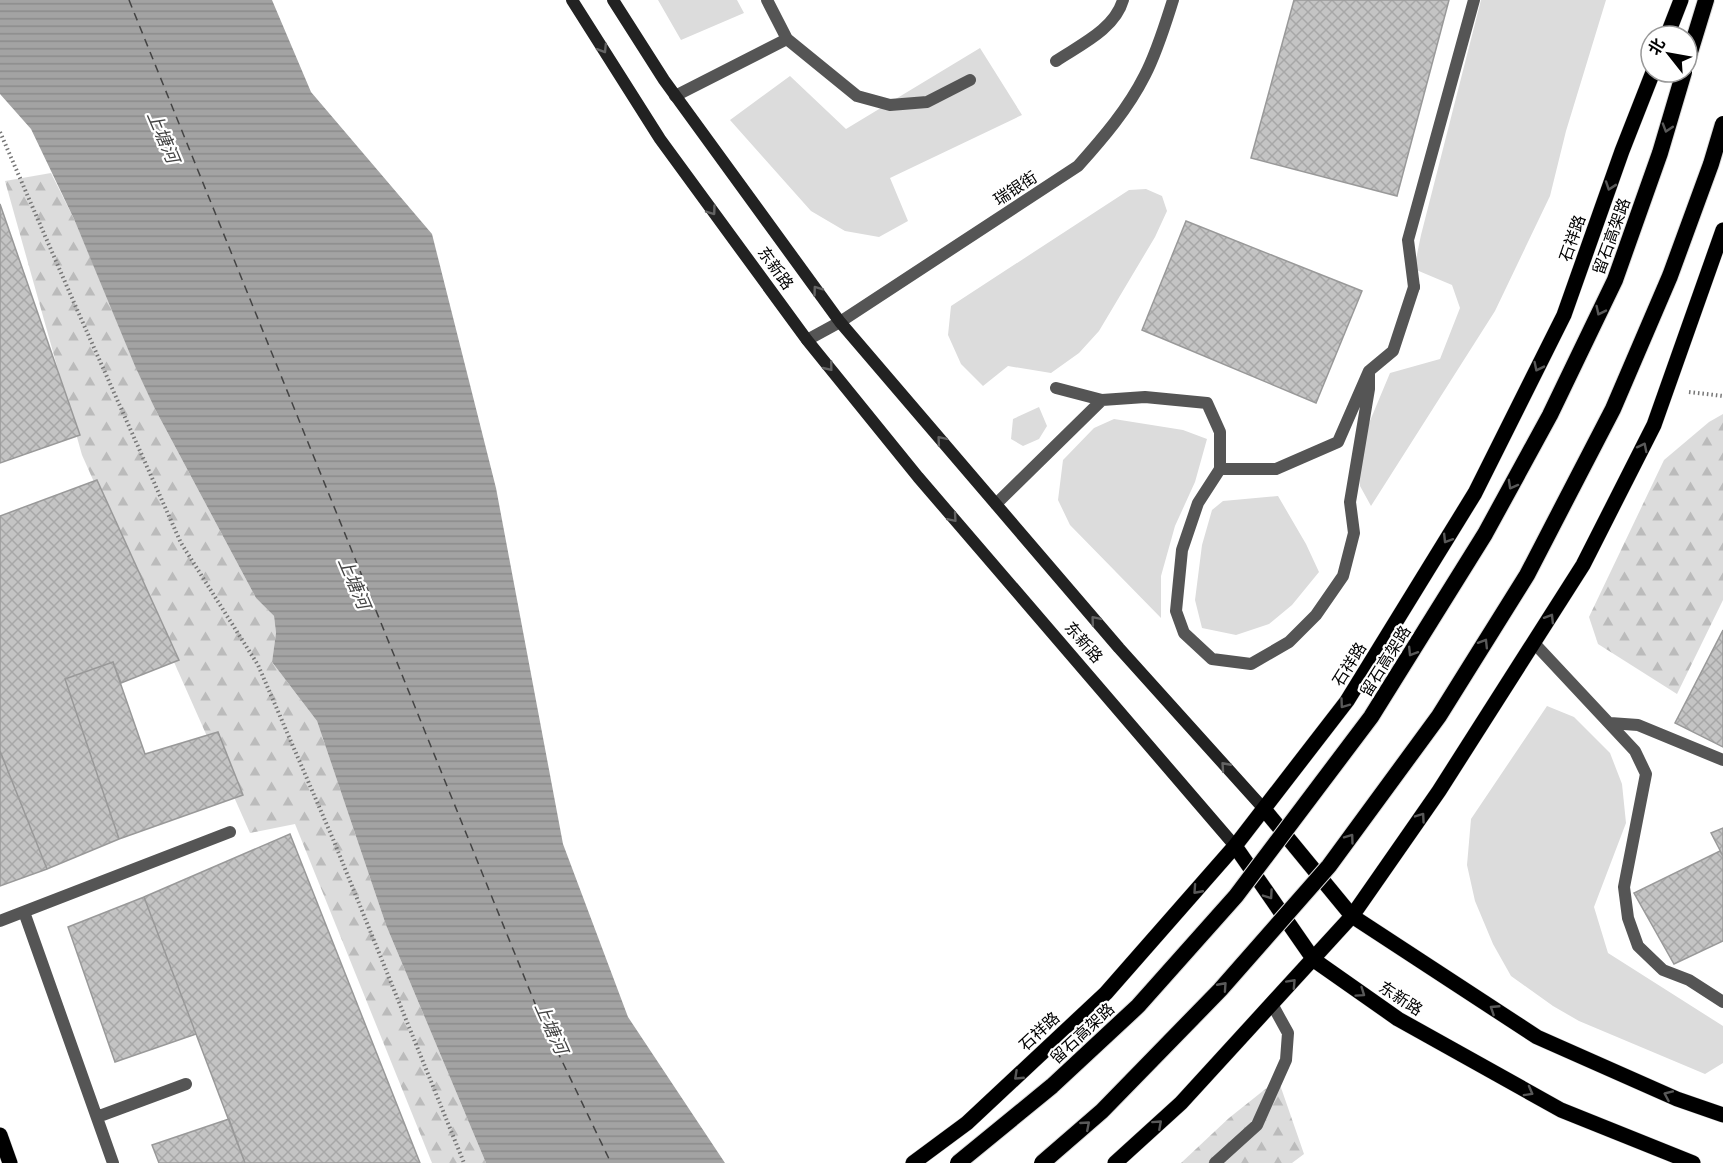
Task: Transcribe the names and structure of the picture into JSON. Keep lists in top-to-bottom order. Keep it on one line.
{"streets":{"highway":["留石高架路"],"main road":["石祥路","东新路"],"street":["瑞银街"]},"crossings":[["瑞银街","东新路"],["石祥路","东新路"]],"water":["上塘河"],"north":"top left"}
